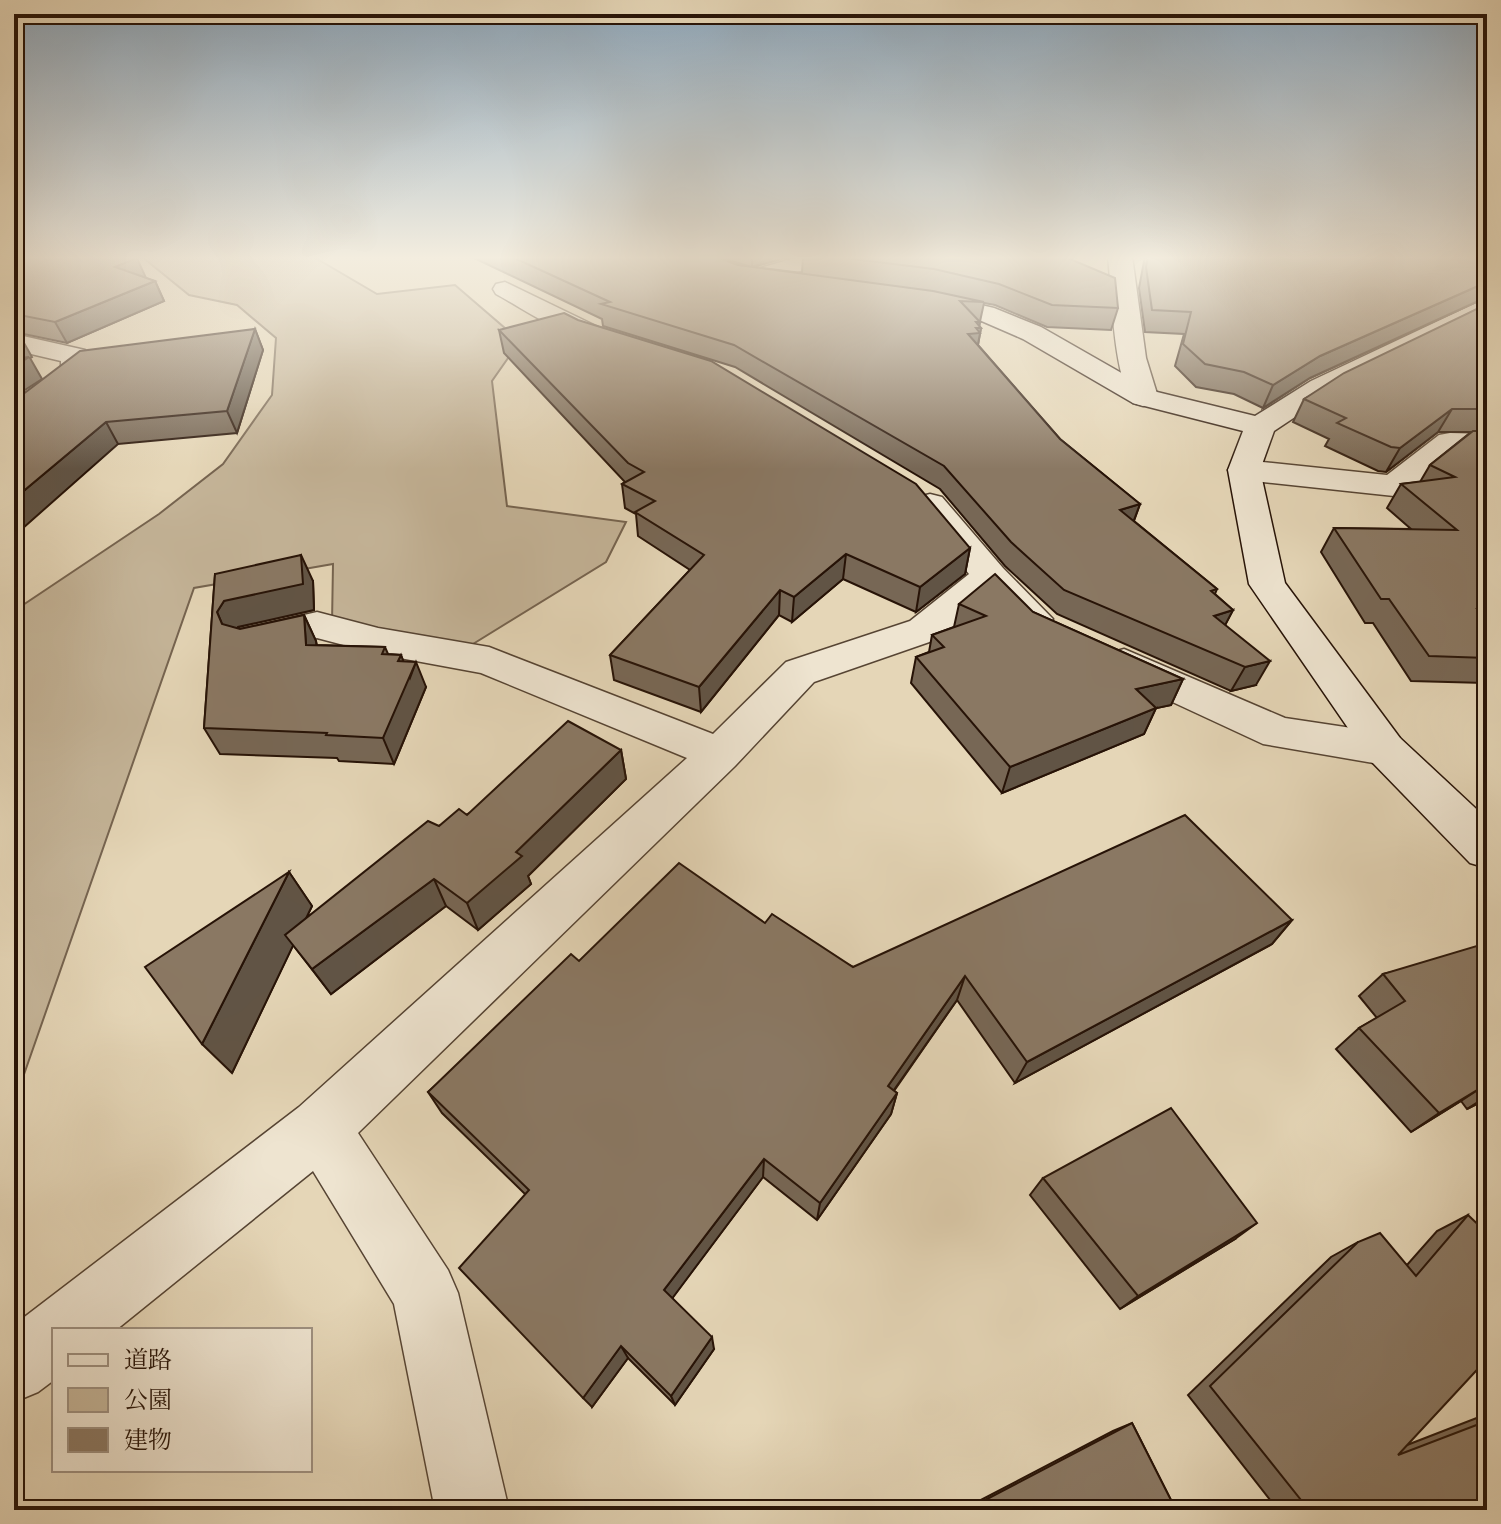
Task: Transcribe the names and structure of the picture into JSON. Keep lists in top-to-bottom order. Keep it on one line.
{"legend":["道路","公園","建物"]}
